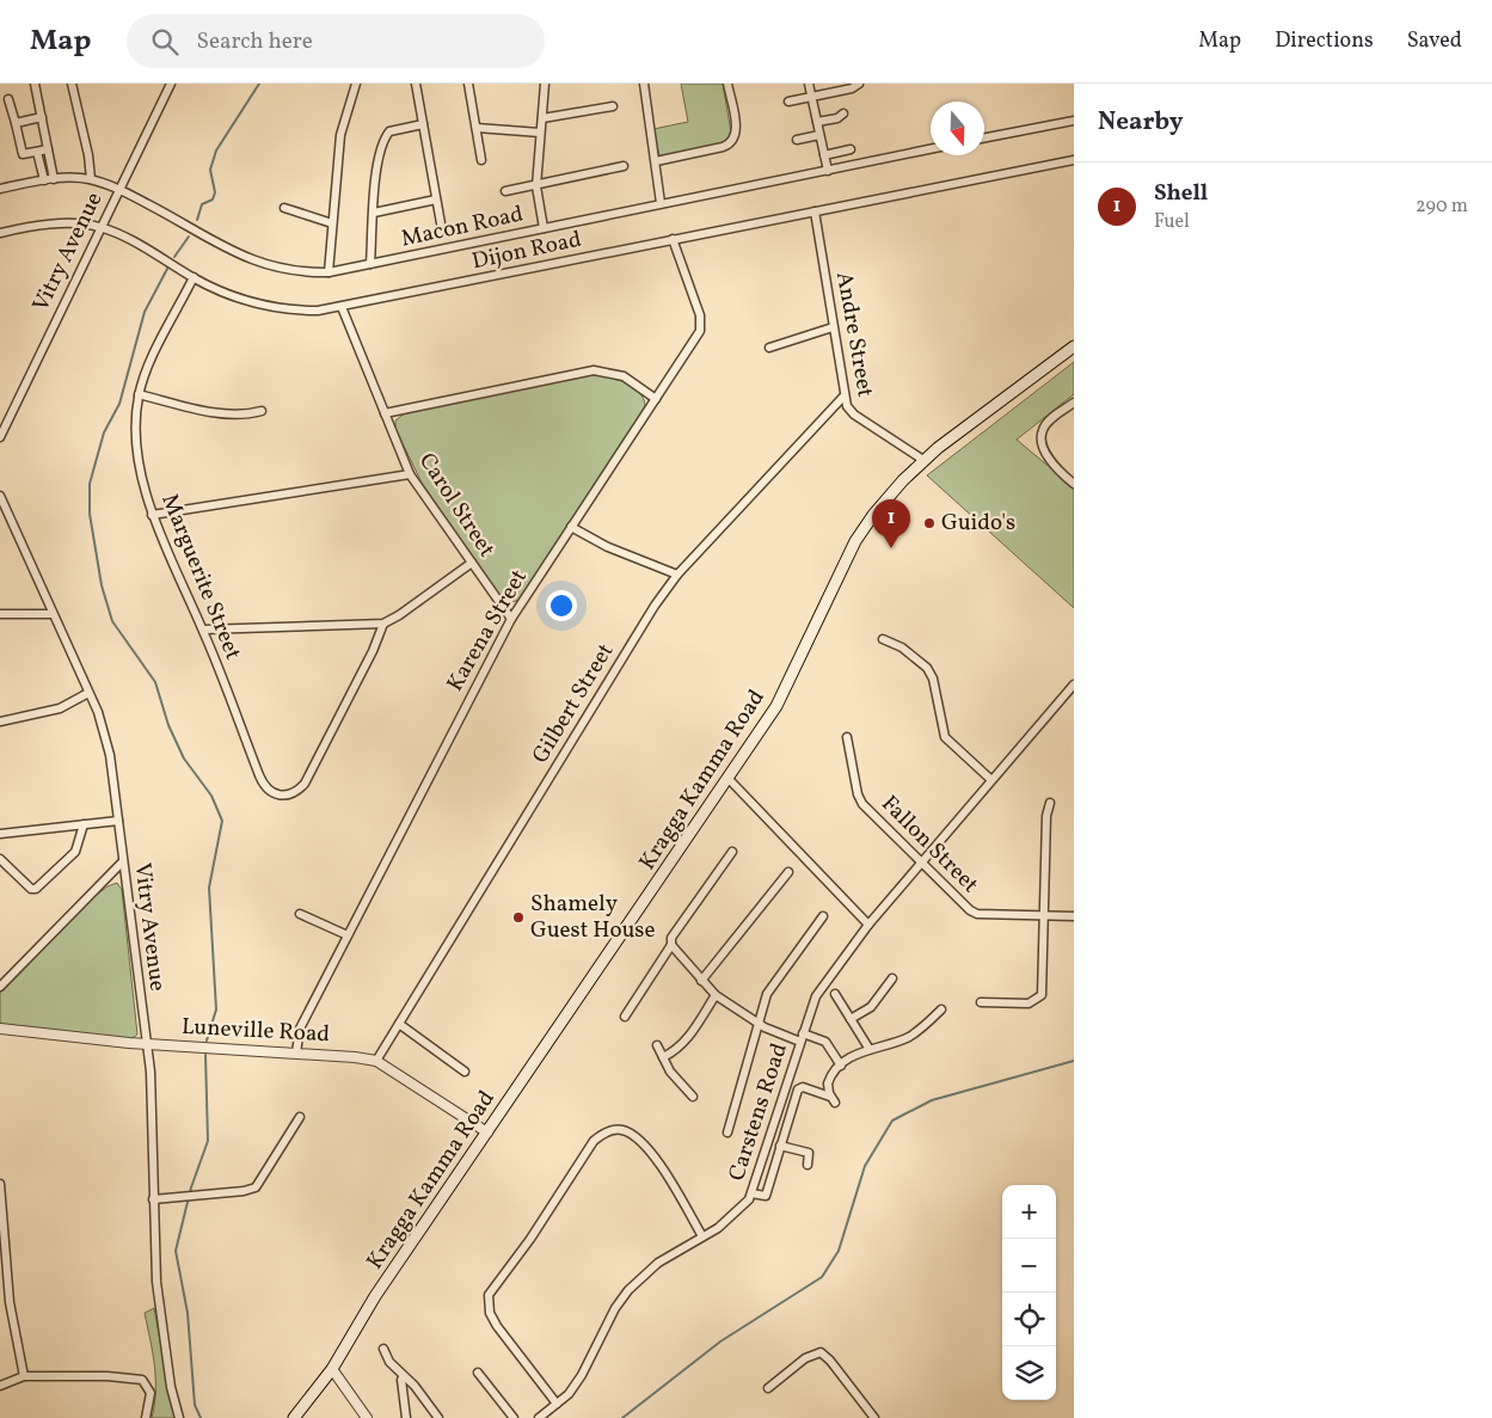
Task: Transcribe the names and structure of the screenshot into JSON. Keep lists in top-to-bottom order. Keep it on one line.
{"streets":{"main road":["Kragga Kamma Road"],"street":["Macon Road","Dijon Road","Vitry Avenue","Andre Street","Carol Street","Marguerite Street","Karena Street","Gilbert Street","Fallon Street","Luneville Road","Carstens Road"]},"crossings":[["Macon Road","Vitry Avenue"],["Dijon Road","Vitry Avenue"],["Dijon Road","Andre Street"],["Dijon Road","Carol Street"],["Dijon Road","Marguerite Street"],["Dijon Road","Karena Street"],["Vitry Avenue","Luneville Road"],["Andre Street","Gilbert Street"],["Andre Street","Kragga Kamma Road"],["Carol Street","Karena Street"],["Karena Street","Luneville Road"],["Gilbert Street","Luneville Road"],["Kragga Kamma Road","Luneville Road"],["Fallon Street","Carstens Road"]],"places":["Guido's","Shamely Guest House"],"north":"bottom","page":{"header":"Map","search":"Search here","nav":["Map","Directions","Saved"],"heading":"Nearby","list":[{"mark":"1","name":"Shell","note":"Fuel","value":"290 m"}],"pins":"1","map_buttons":["+","−"]}}
